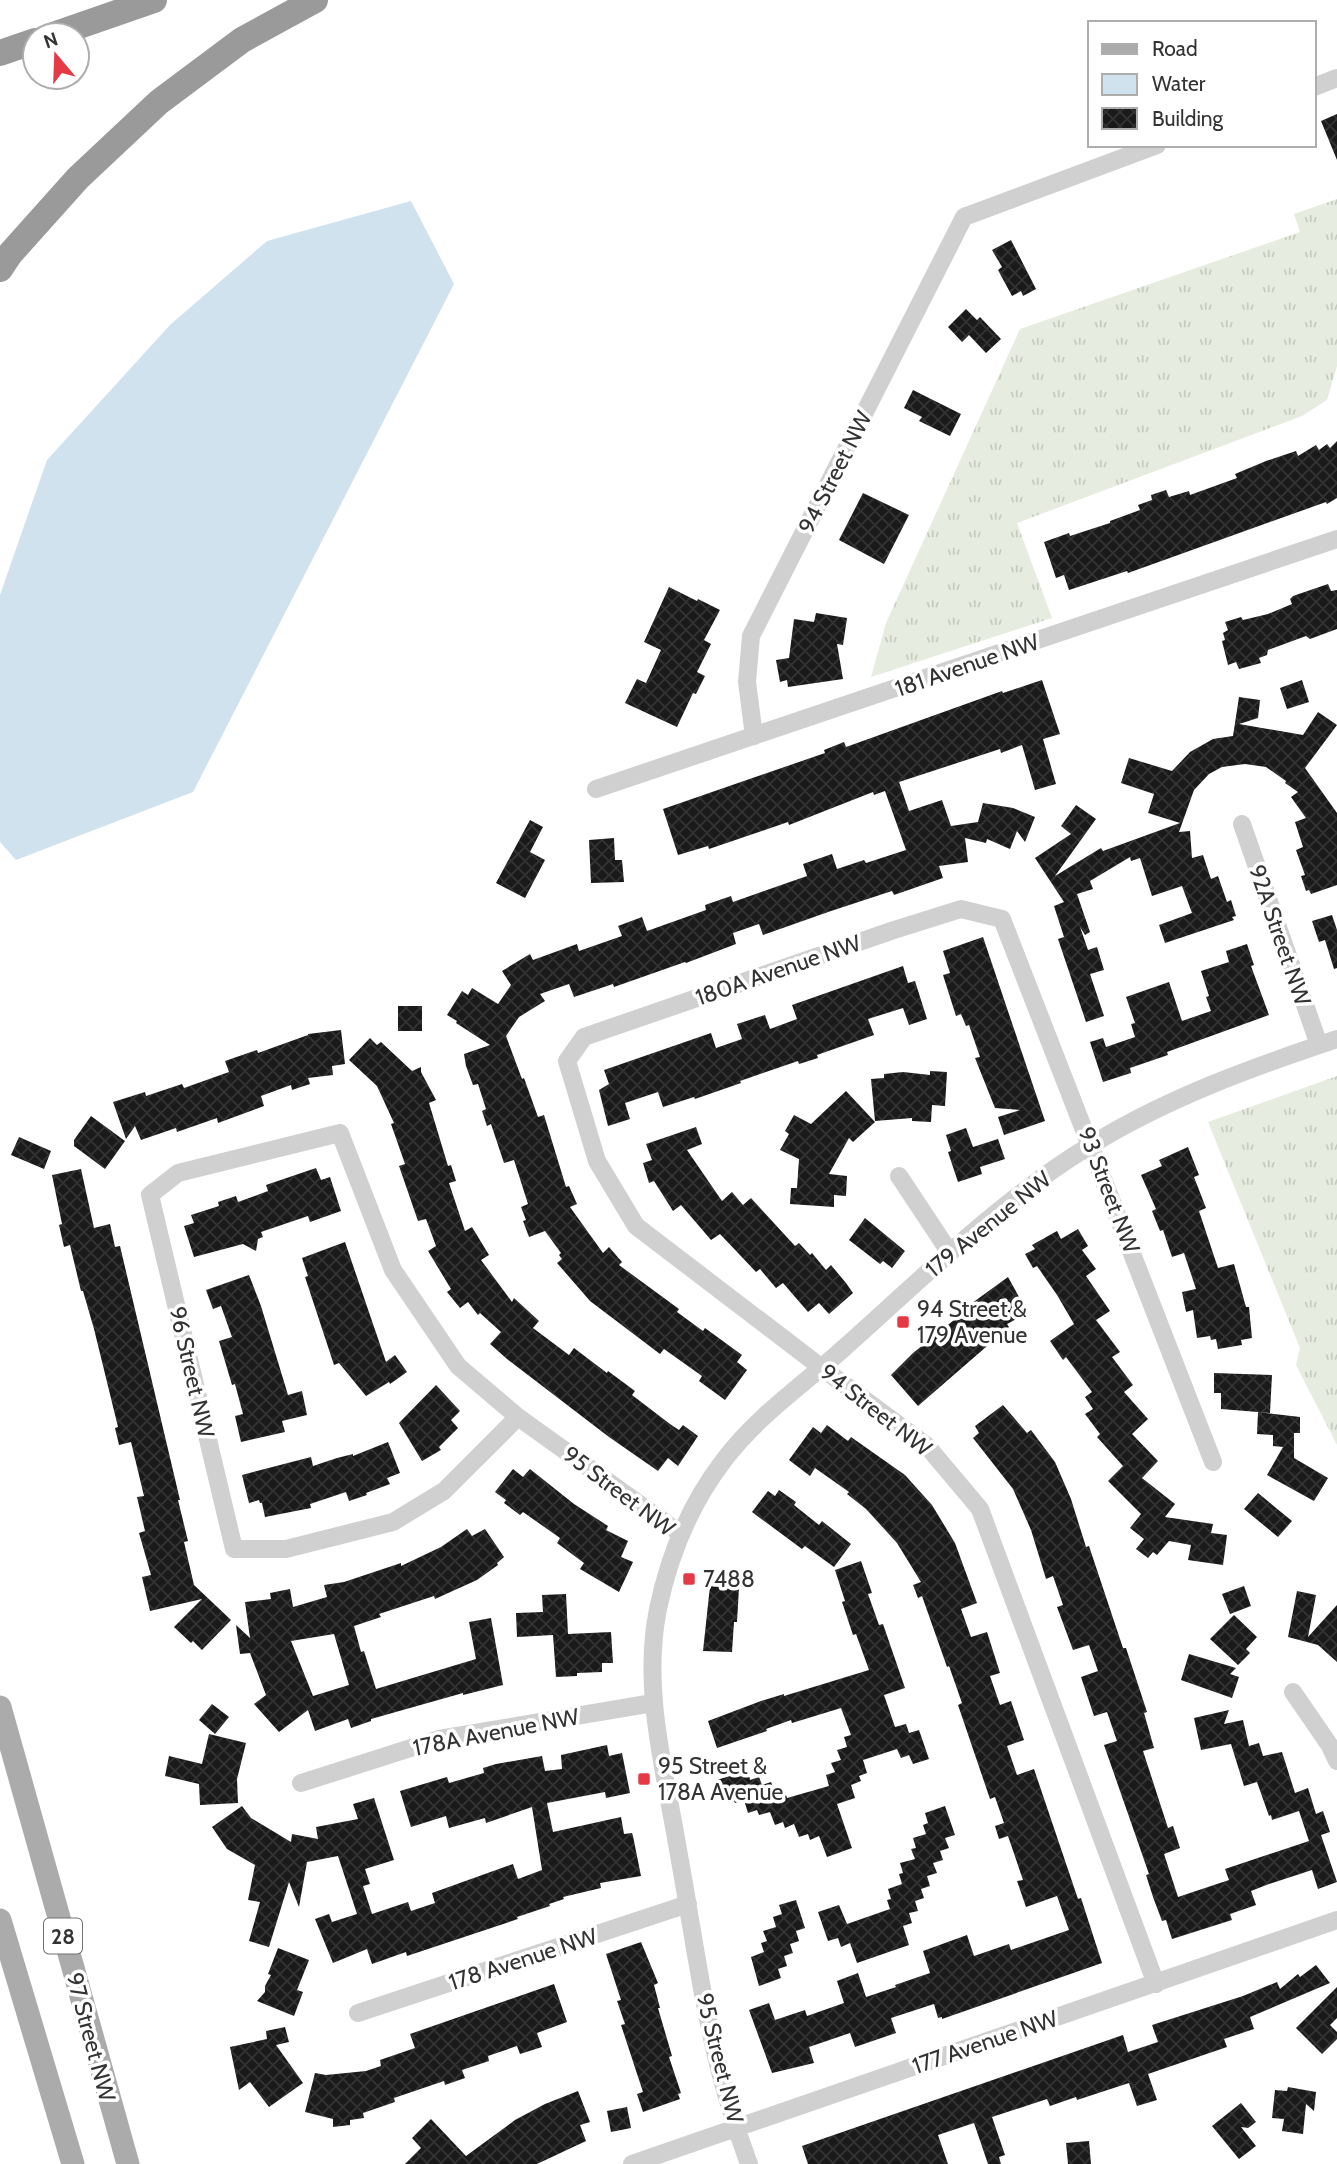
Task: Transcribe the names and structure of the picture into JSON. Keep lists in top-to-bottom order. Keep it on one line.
{"streets":{"main road":["28","97 Street NW"],"street":["94 Street NW","181 Avenue NW","92A Street NW","180A Avenue NW","93 Street NW","179 Avenue NW","96 Street NW","95 Street NW","178A Avenue NW","178 Avenue NW","177 Avenue NW"]},"crossings":[["94 Street NW","181 Avenue NW"],["94 Street NW","180A Avenue NW"],["94 Street NW","179 Avenue NW"],["94 Street NW","177 Avenue NW"],["92A Street NW","179 Avenue NW"],["180A Avenue NW","93 Street NW"],["93 Street NW","179 Avenue NW"],["179 Avenue NW","95 Street NW"],["96 Street NW","95 Street NW"],["95 Street NW","178A Avenue NW"],["95 Street NW","178 Avenue NW"],["95 Street NW","177 Avenue NW"]],"places":{"transit":["94 Street & 179 Avenue","7488","95 Street & 178A Avenue"]},"legend":["Road","Water","Building"],"north":"top"}
